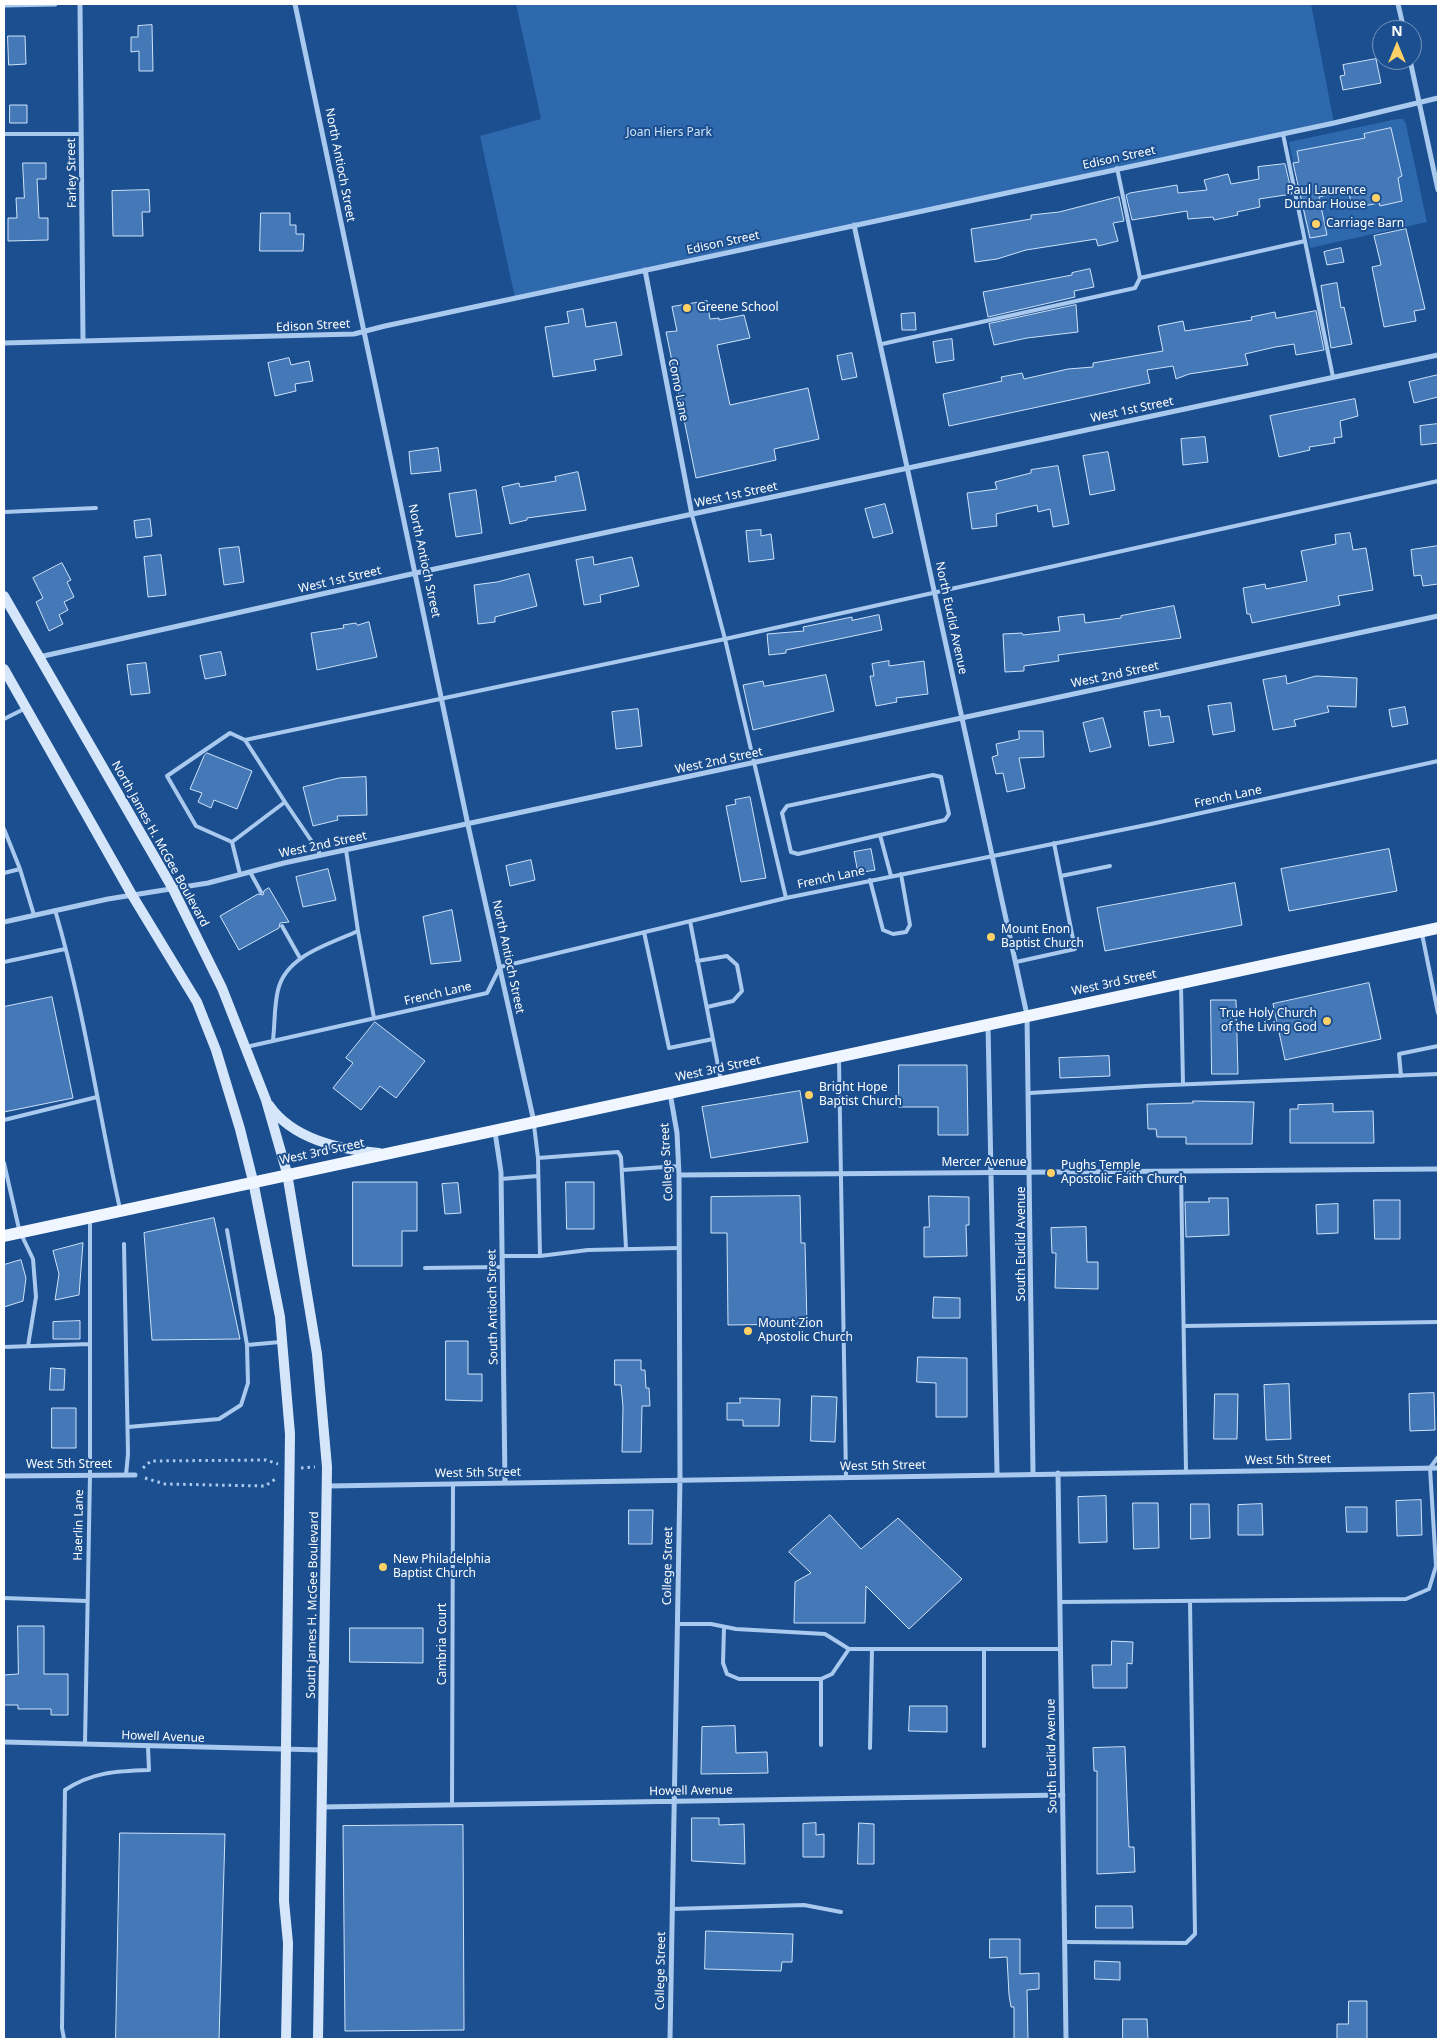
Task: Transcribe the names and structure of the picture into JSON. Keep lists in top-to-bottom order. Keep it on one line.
{"streets":{"main road":["North James H. McGee Boulevard","West 3rd Street","South James H. McGee Boulevard"],"street":["Edison Street","North Antioch Street","Farley Street","Como Lane","West 1st Street","North Euclid Avenue","West 2nd Street","College Street","Mercer Avenue","South Euclid Avenue","South Antioch Street","West 5th Street","Howell Avenue"],"lane":["French Lane","Haerlin Lane","Cambria Court"]},"crossings":[["Edison Street","North Antioch Street"],["Edison Street","Farley Street"],["Edison Street","Como Lane"],["Edison Street","North Euclid Avenue"],["North Antioch Street","West 1st Street"],["North Antioch Street","West 2nd Street"],["North Antioch Street","French Lane"],["North Antioch Street","West 3rd Street"],["Como Lane","West 1st Street"],["West 1st Street","North Euclid Avenue"],["West 1st Street","North James H. McGee Boulevard"],["North Euclid Avenue","West 2nd Street"],["North Euclid Avenue","French Lane"],["North Euclid Avenue","West 3rd Street"],["North Euclid Avenue","South Euclid Avenue"],["West 2nd Street","North James H. McGee Boulevard"],["French Lane","North James H. McGee Boulevard"],["North James H. McGee Boulevard","West 3rd Street"],["North James H. McGee Boulevard","South James H. McGee Boulevard"],["West 3rd Street","College Street"],["West 3rd Street","South Euclid Avenue"],["West 3rd Street","South Antioch Street"],["West 3rd Street","Haerlin Lane"],["West 3rd Street","South James H. McGee Boulevard"],["College Street","Mercer Avenue"],["College Street","West 5th Street"],["College Street","Howell Avenue"],["Mercer Avenue","South Euclid Avenue"],["South Euclid Avenue","West 5th Street"],["South Euclid Avenue","Howell Avenue"],["South Antioch Street","West 5th Street"],["West 5th Street","Haerlin Lane"],["West 5th Street","South James H. McGee Boulevard"],["West 5th Street","Cambria Court"],["Haerlin Lane","Howell Avenue"],["South James H. McGee Boulevard","Howell Avenue"],["Cambria Court","Howell Avenue"]],"parks":["Joan Hiers Park"],"places":["Paul Laurence Dunbar House","Carriage Barn","Greene School","Mount Enon Baptist Church","True Holy Church of the Living God","Bright Hope Baptist Church","Pughs Temple Apostolic Faith Church","Mount Zion Apostolic Church","New Philadelphia Baptist Church"],"north":"top"}
